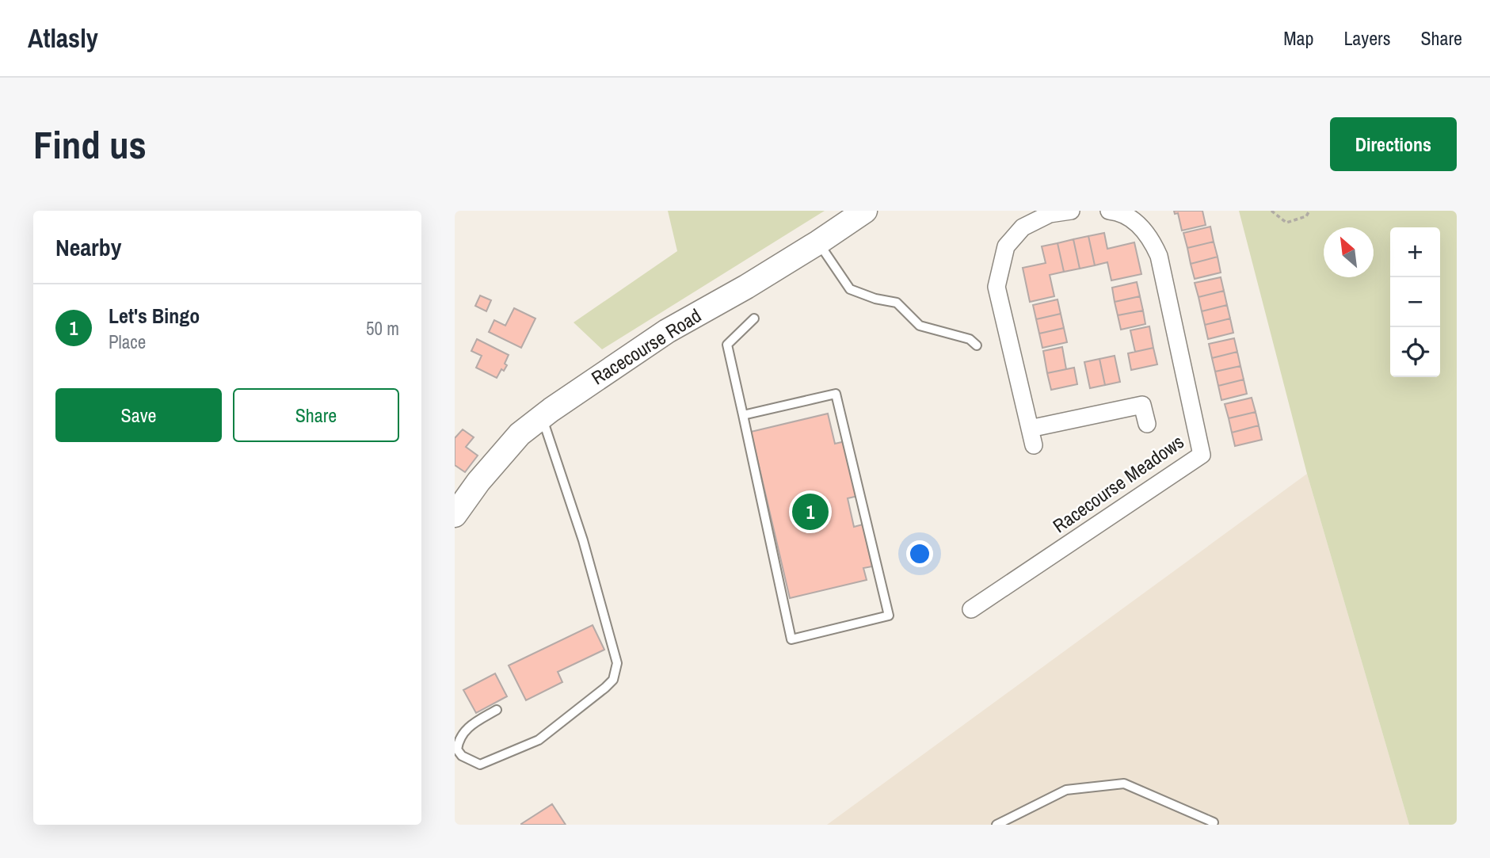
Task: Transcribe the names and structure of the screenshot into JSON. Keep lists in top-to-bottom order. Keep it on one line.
{"streets":{"street":["Racecourse Road","Racecourse Meadows"]},"north":"top left","page":{"header":"Atlasly","nav":["Map","Layers","Share"],"buttons":["Directions",["Save","Share"]],"title":"Find us","heading":"Nearby","map_buttons":["+","−"],"list":[{"mark":"1","name":"Let's Bingo","note":"Place","value":"50 m"}],"pins":"1"}}
